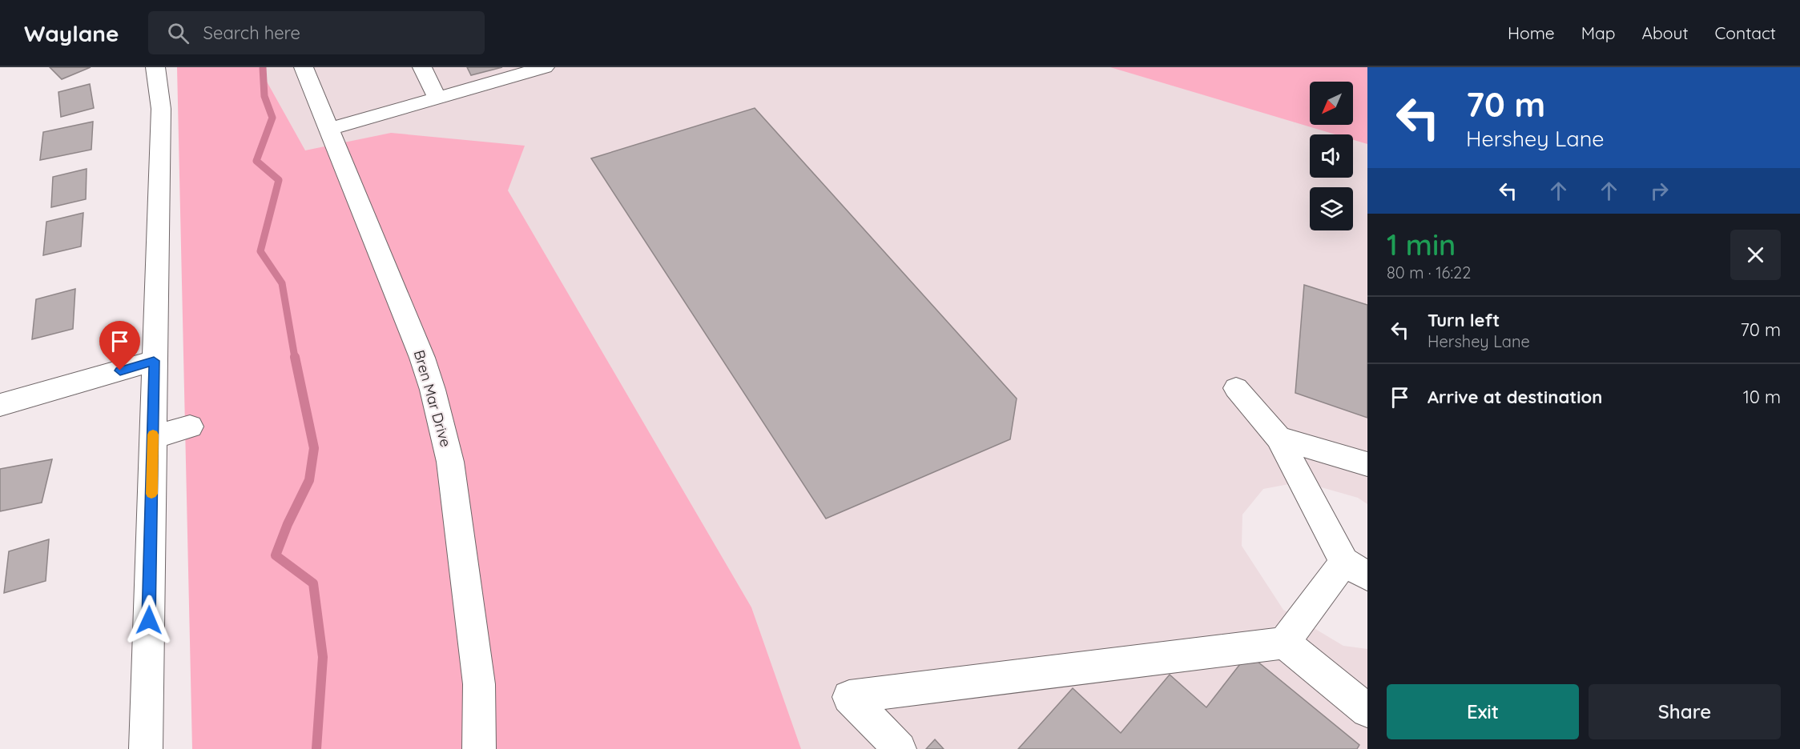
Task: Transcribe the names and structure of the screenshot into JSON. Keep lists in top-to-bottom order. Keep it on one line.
{"streets":{"street":["Bren Mar Drive"]},"north":"bottom left","page":{"header":"Waylane","search":"Search here","nav":["Home","Map","About","Contact"],"turn":["70 m","Hershey Lane"],"heading":["1 min","80 m · 16:22"],"list":[{"name":"Turn left","note":"Hershey Lane","value":"70 m"},{"name":"Arrive at destination","value":"10 m"}],"buttons":["Exit","Share"]}}
